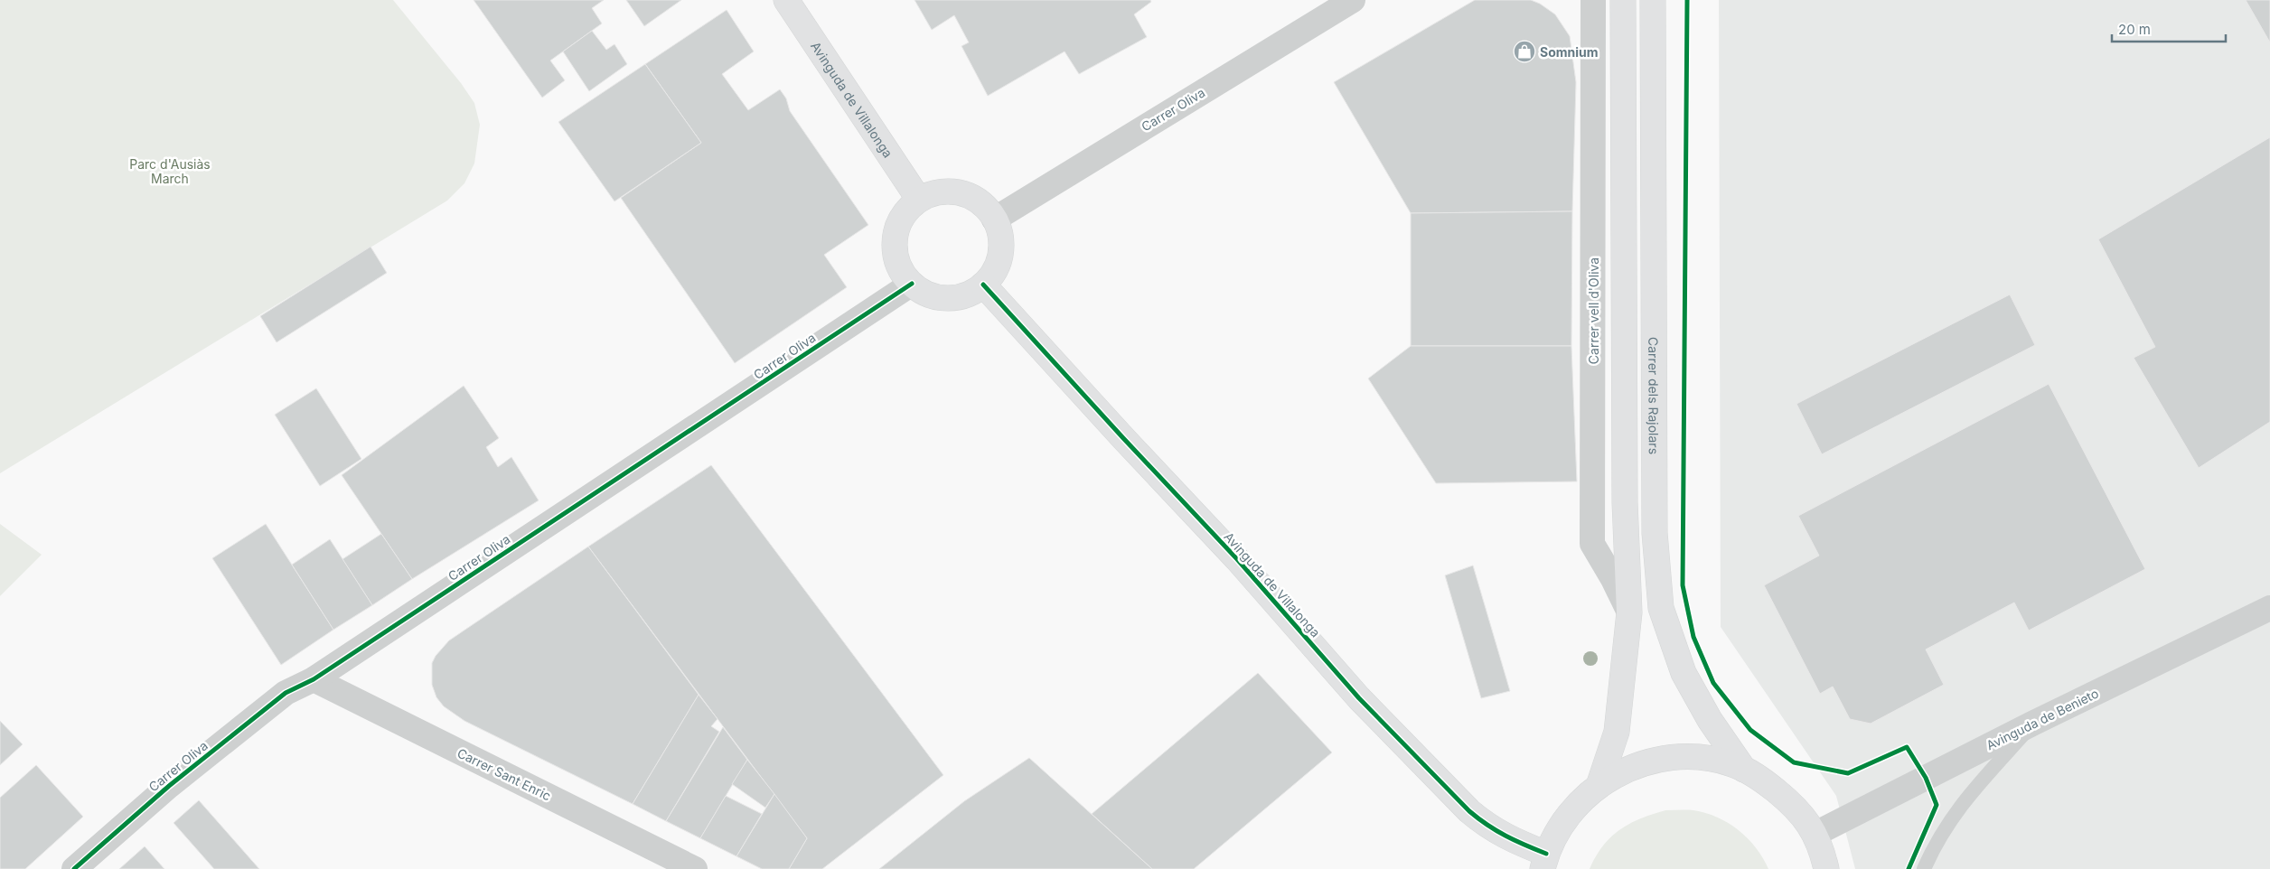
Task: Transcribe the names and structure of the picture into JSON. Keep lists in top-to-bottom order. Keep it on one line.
{"streets":{"main road":["Avinguda de Villalonga","Carrer dels Rajolars"],"street":["Carrer Oliva","Carrer vell d'Oliva","Avinguda de Benieto","Carrer Sant Enric"]},"crossings":[["Avinguda de Villalonga","Carrer Oliva"],["Carrer Oliva","Carrer Sant Enric"]],"parks":["Parc d'Ausiàs March"],"places":{"shop":["Somnium"]},"scale_bar":"20 m"}
